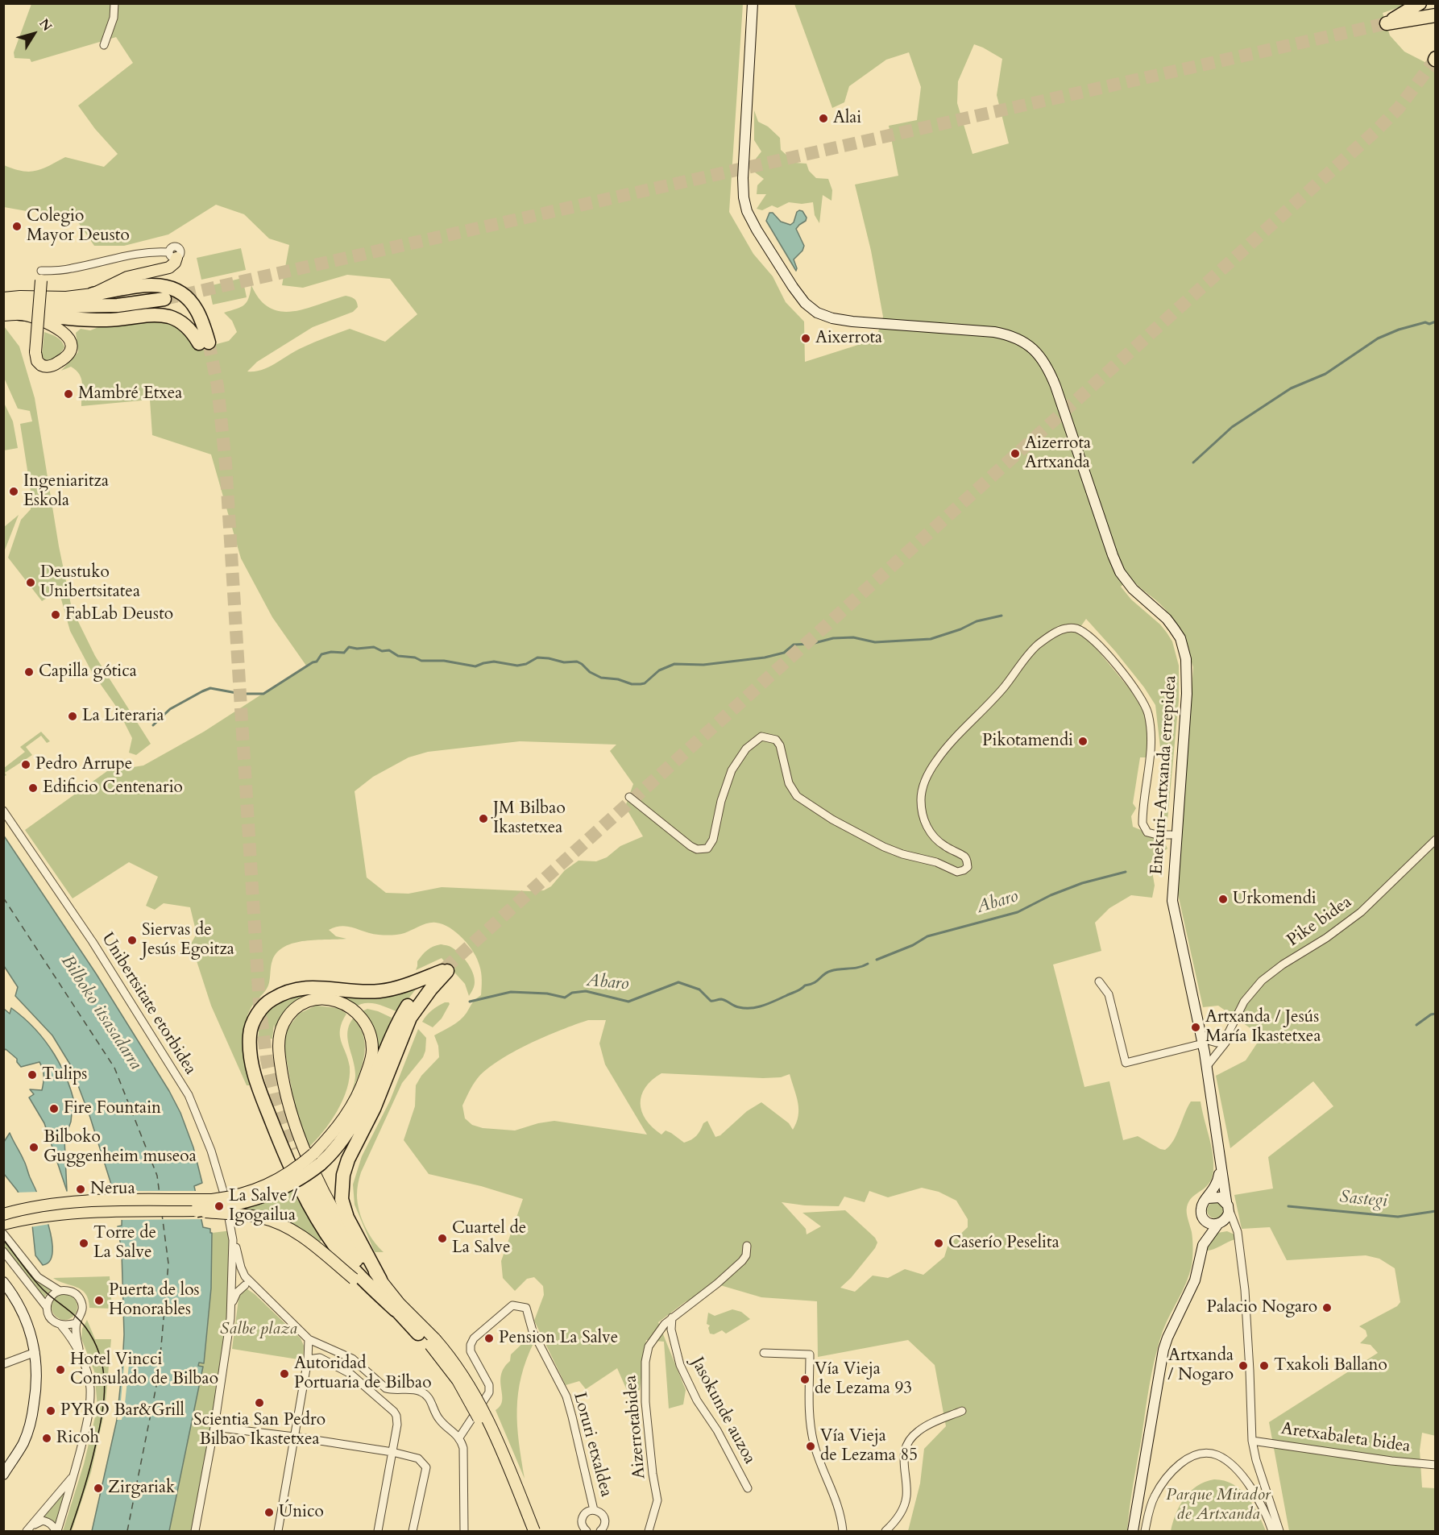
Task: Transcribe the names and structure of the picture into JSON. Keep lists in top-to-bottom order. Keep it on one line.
{"streets":{"street":["Enekuri-Artxanda errepidea","Pike bidea","Unibertsitate etorbidea","Jasokunde auzoa","Aizerrotabidea","Aretxabaleta bidea","Loruri etxaldea"]},"crossings":[["Enekuri-Artxanda errepidea","Pike bidea"],["Jasokunde auzoa","Aizerrotabidea"]],"water":["Abaro","Bilboko itsasadarra","Sastegi"],"parks":["Salbe plaza","Parque Mirador de Artxanda"],"places":["Alai","Colegio Mayor Deusto","Aixerrota","Mambré Etxea","Aizerrota Artxanda","Ingeniaritza Eskola","Deustuko Unibertsitatea","FabLab Deusto","Capilla gótica","La Literaria","Pikotamendi","Pedro Arrupe","Edificio Centenario","JM Bilbao Ikastetxea","Urkomendi","Siervas de Jesús Egoitza","Artxanda / Jesús María Ikastetxea","Tulips","Fire Fountain","Bilboko Guggenheim museoa","Nerua","La Salve / Igogailua","Cuartel de La Salve","Torre de La Salve","Caserío Peselita","Puerta de los Honorables","Palacio Nogaro","Pension La Salve","Artxanda / Nogaro","Txakoli Ballano","Hotel Vincci Consulado de Bilbao","Autoridad Portuaria de Bilbao","Vía Vieja de Lezama 93","Scientia San Pedro Bilbao Ikastetxea","PYRO Bar&Grill","Ricoh","Vía Vieja de Lezama 85","Zirgariak","Único"],"north":"top right"}
